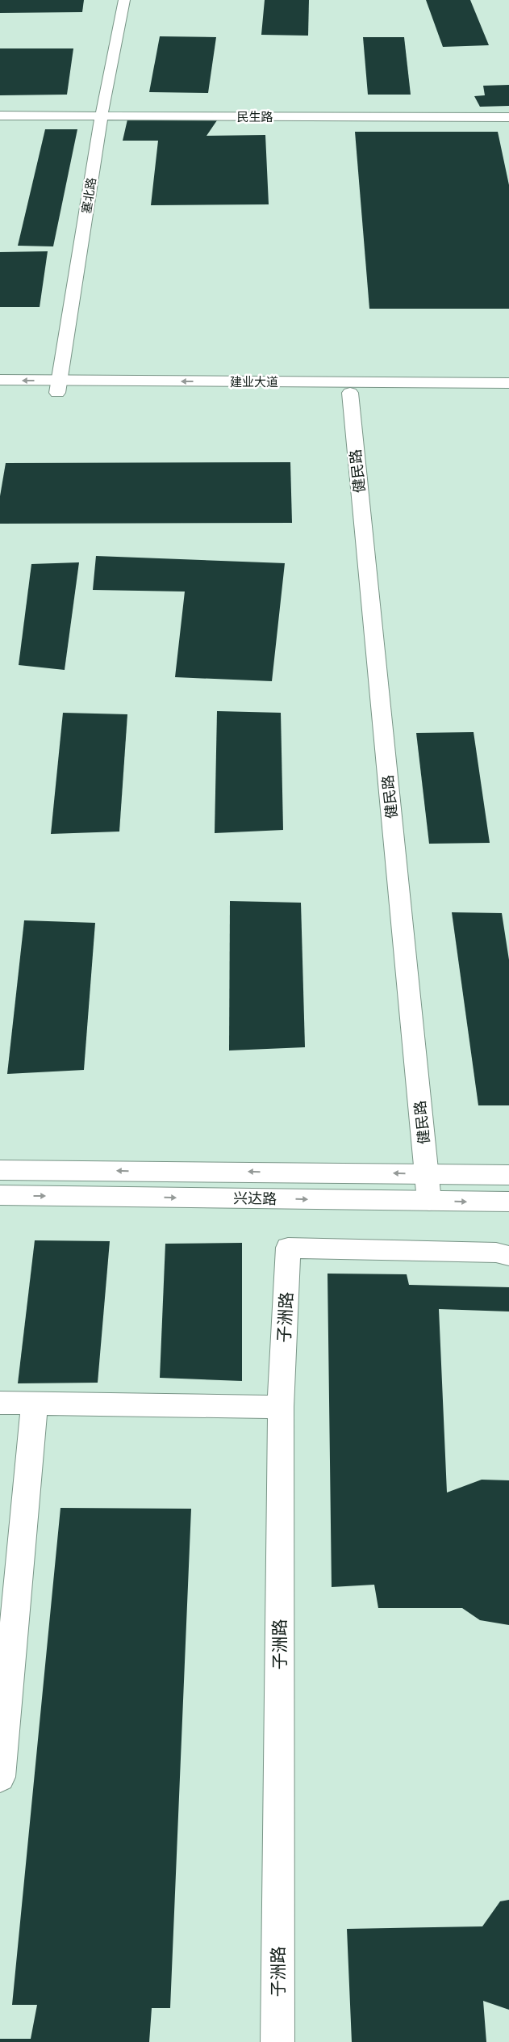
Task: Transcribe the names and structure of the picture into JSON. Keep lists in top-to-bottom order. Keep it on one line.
{"streets":{"street":["民生路","塞北路","建业大道","健民路","兴达路","子洲路"]},"crossings":[["民生路","塞北路"],["塞北路","建业大道"],["建业大道","健民路"],["健民路","兴达路"]]}
